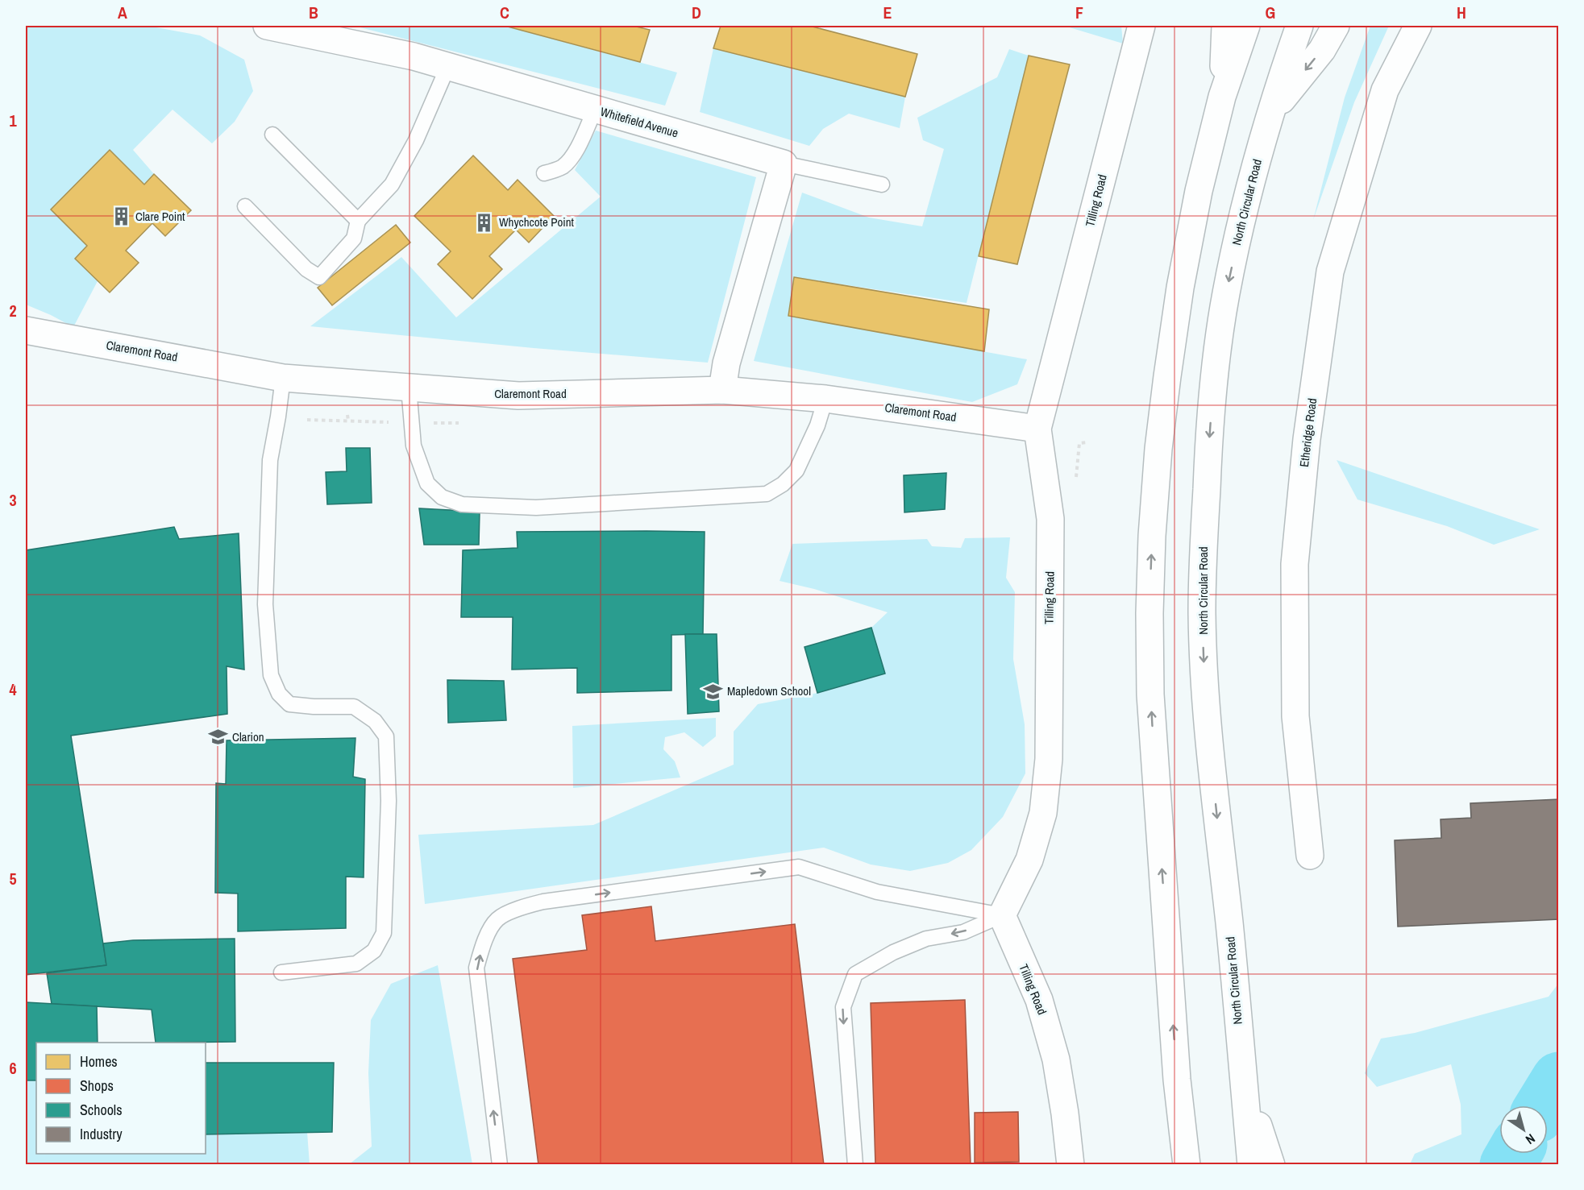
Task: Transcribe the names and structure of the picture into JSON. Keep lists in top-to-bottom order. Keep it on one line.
{"streets":{"main road":["Whitefield Avenue","Tilling Road","North Circular Road","Claremont Road","Etheridge Road"]},"crossings":[["Tilling Road","Claremont Road"]],"places":{"building":["Clare Point","Whychcote Point"],"school or university":["Mapledown School","Clarion"]},"legend":["Homes","Shops","Schools","Industry"],"north":"bottom right","grid":{"columns":["A","B","C","D","E","F","G","H"],"rows":["1","2","3","4","5","6"]}}
